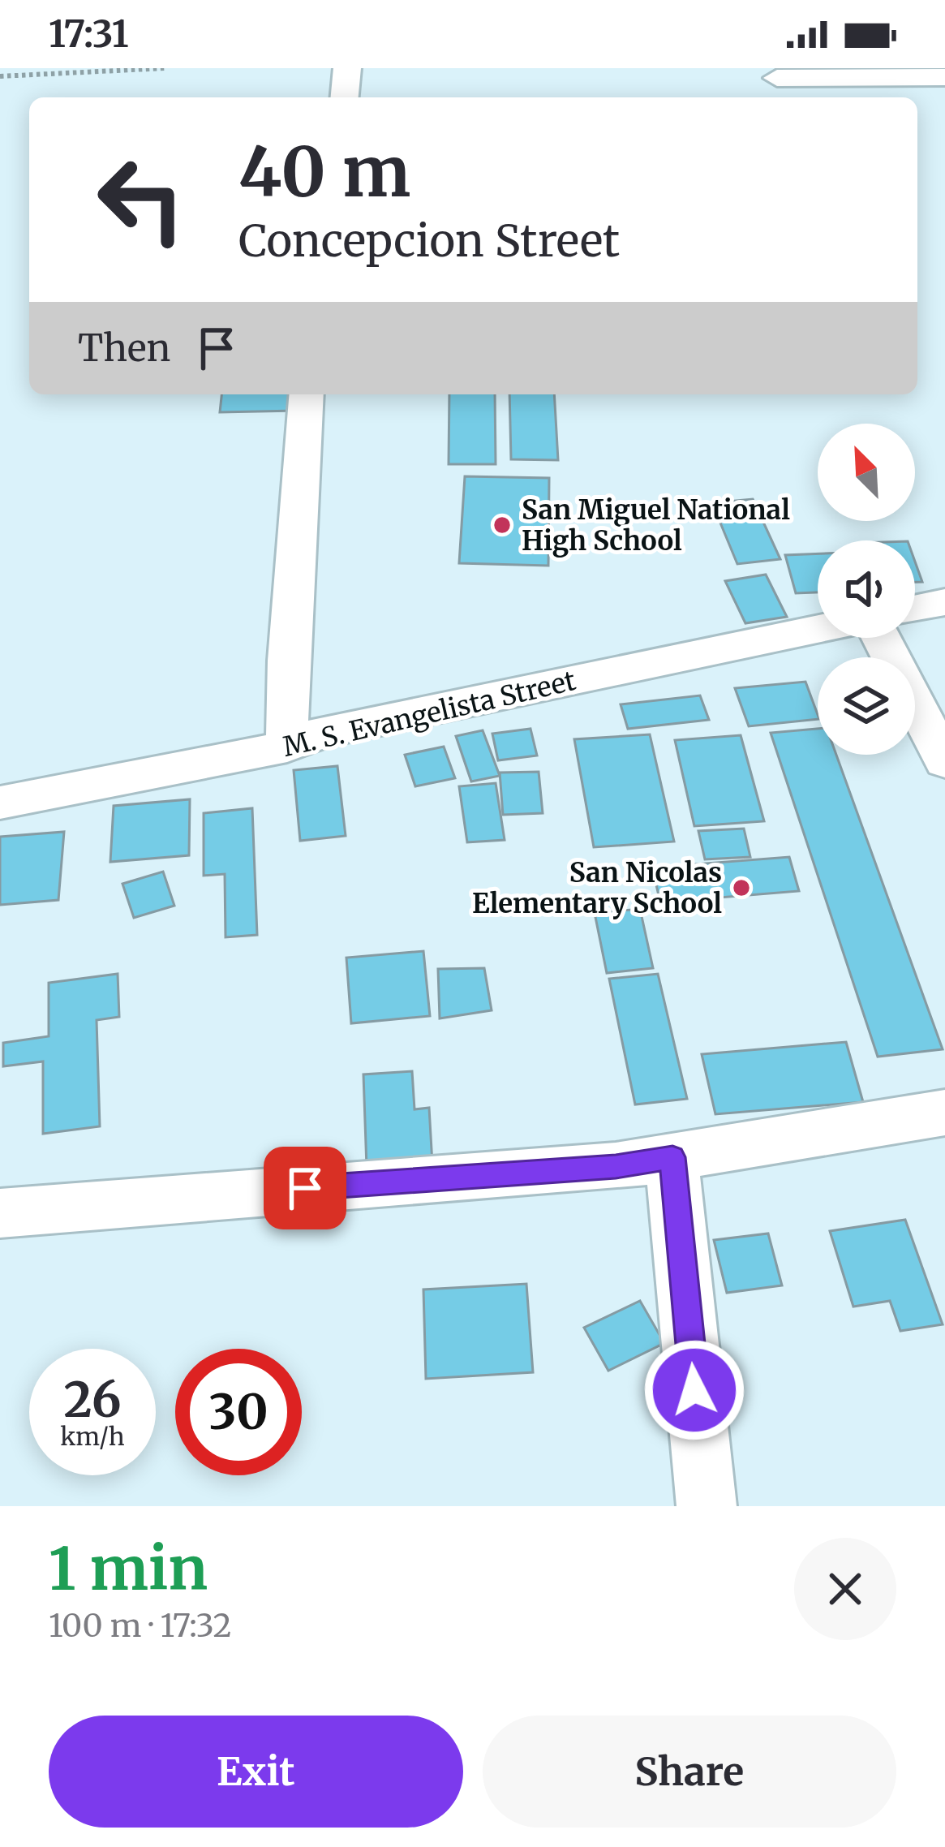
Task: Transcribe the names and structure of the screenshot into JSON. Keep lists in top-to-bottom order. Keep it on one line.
{"streets":{"street":["M. S. Evangelista Street"]},"places":["San Miguel National High School","San Nicolas Elementary School"],"north":"top left","page":{"status":"17:31","turn":["40 m","Concepcion Street"],"then":"Then","speed":"26 km/h","limit":"30","heading":["1 min","100 m · 17:32"],"buttons":["Exit","Share"]}}
